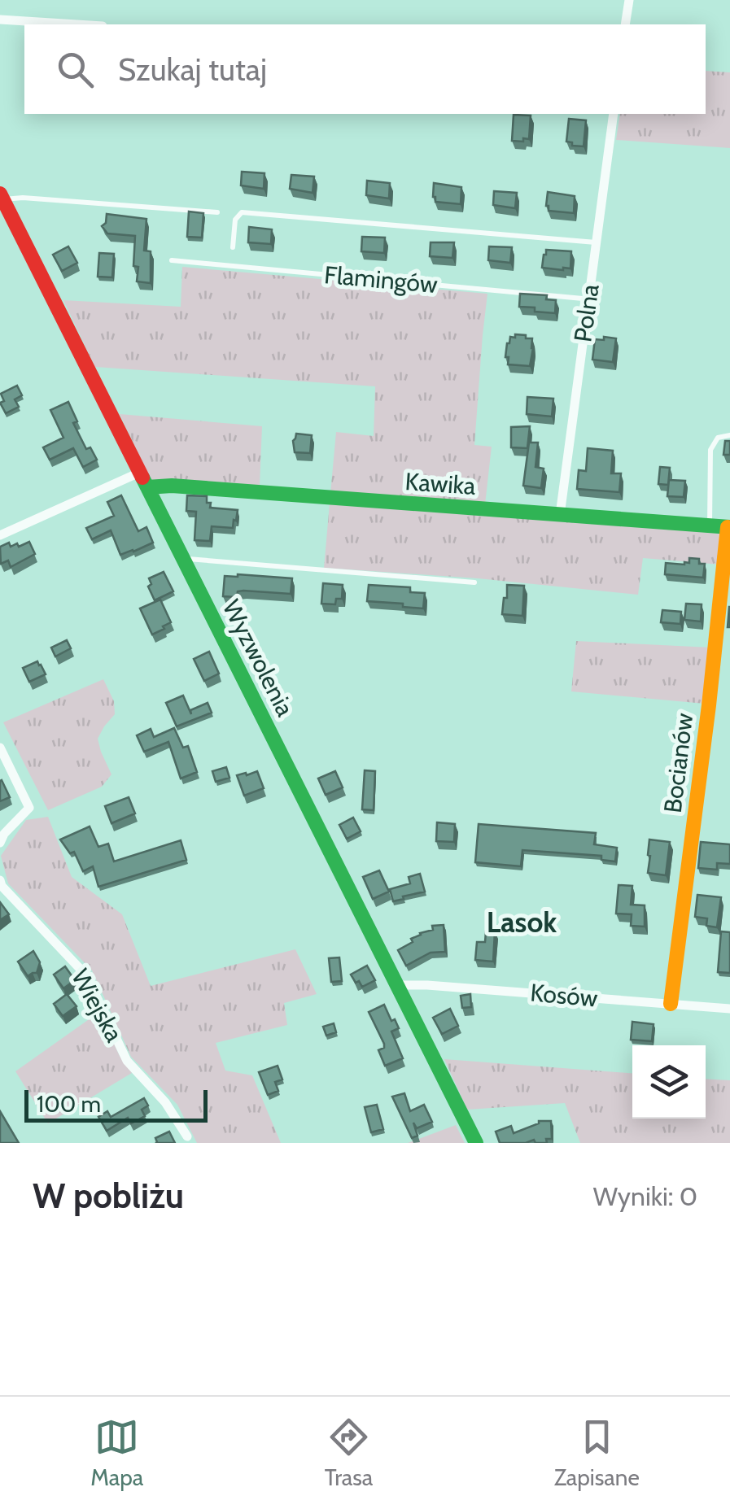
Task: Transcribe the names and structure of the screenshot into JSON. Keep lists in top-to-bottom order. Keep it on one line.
{"streets":{"street":["Polna","Kawika","Wyzwolenia","Bocianów","Kosów","Wiejska"],"lane":["Flamingów"]},"crossings":[["Flamingów","Polna"],["Polna","Kawika"],["Kawika","Wyzwolenia"],["Kawika","Bocianów"],["Wyzwolenia","Kosów"],["Bocianów","Kosów"]],"districts":["Lasok"],"scale_bar":"100 m","page":{"search":"Szukaj tutaj","scale":"100 m","heading":["W pobliżu","Wyniki: 0"],"nav":["Mapa","Trasa","Zapisane"]}}
